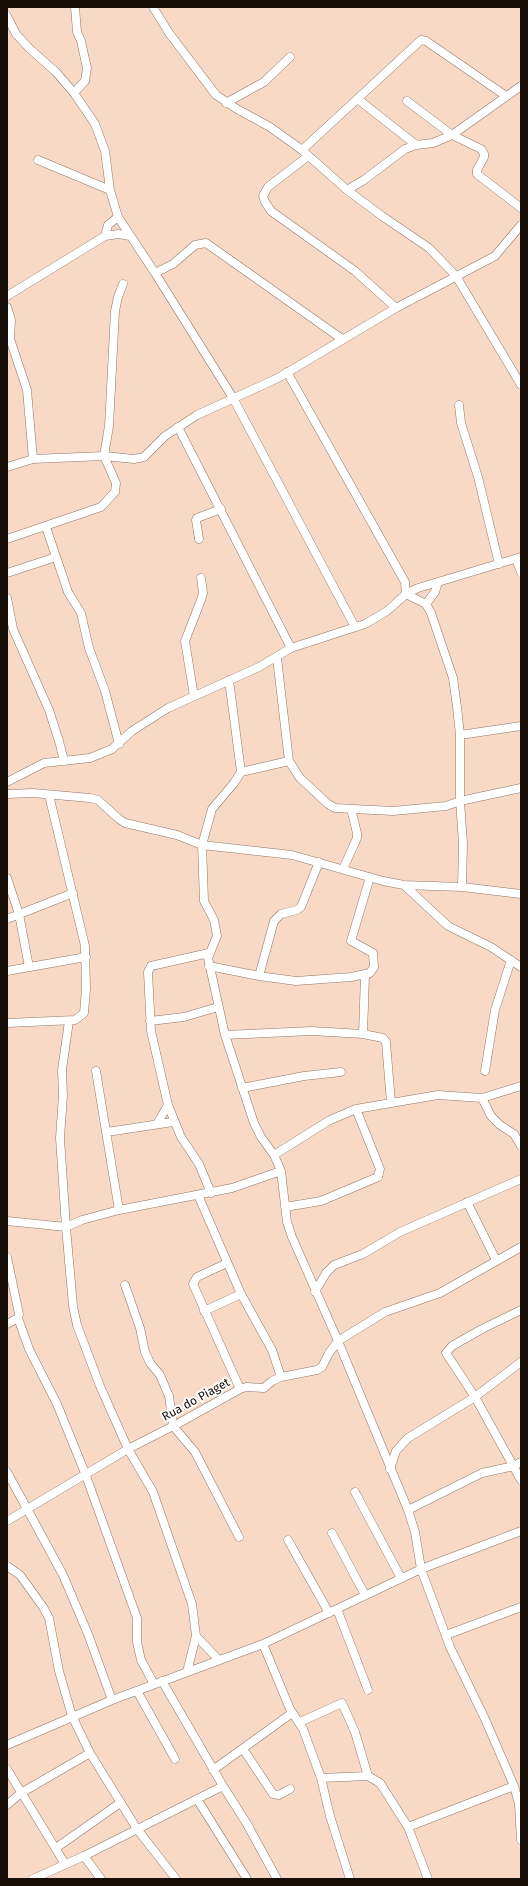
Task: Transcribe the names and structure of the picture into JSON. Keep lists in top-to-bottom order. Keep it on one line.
{"streets":{"street":["Rua do Piaget"]}}
